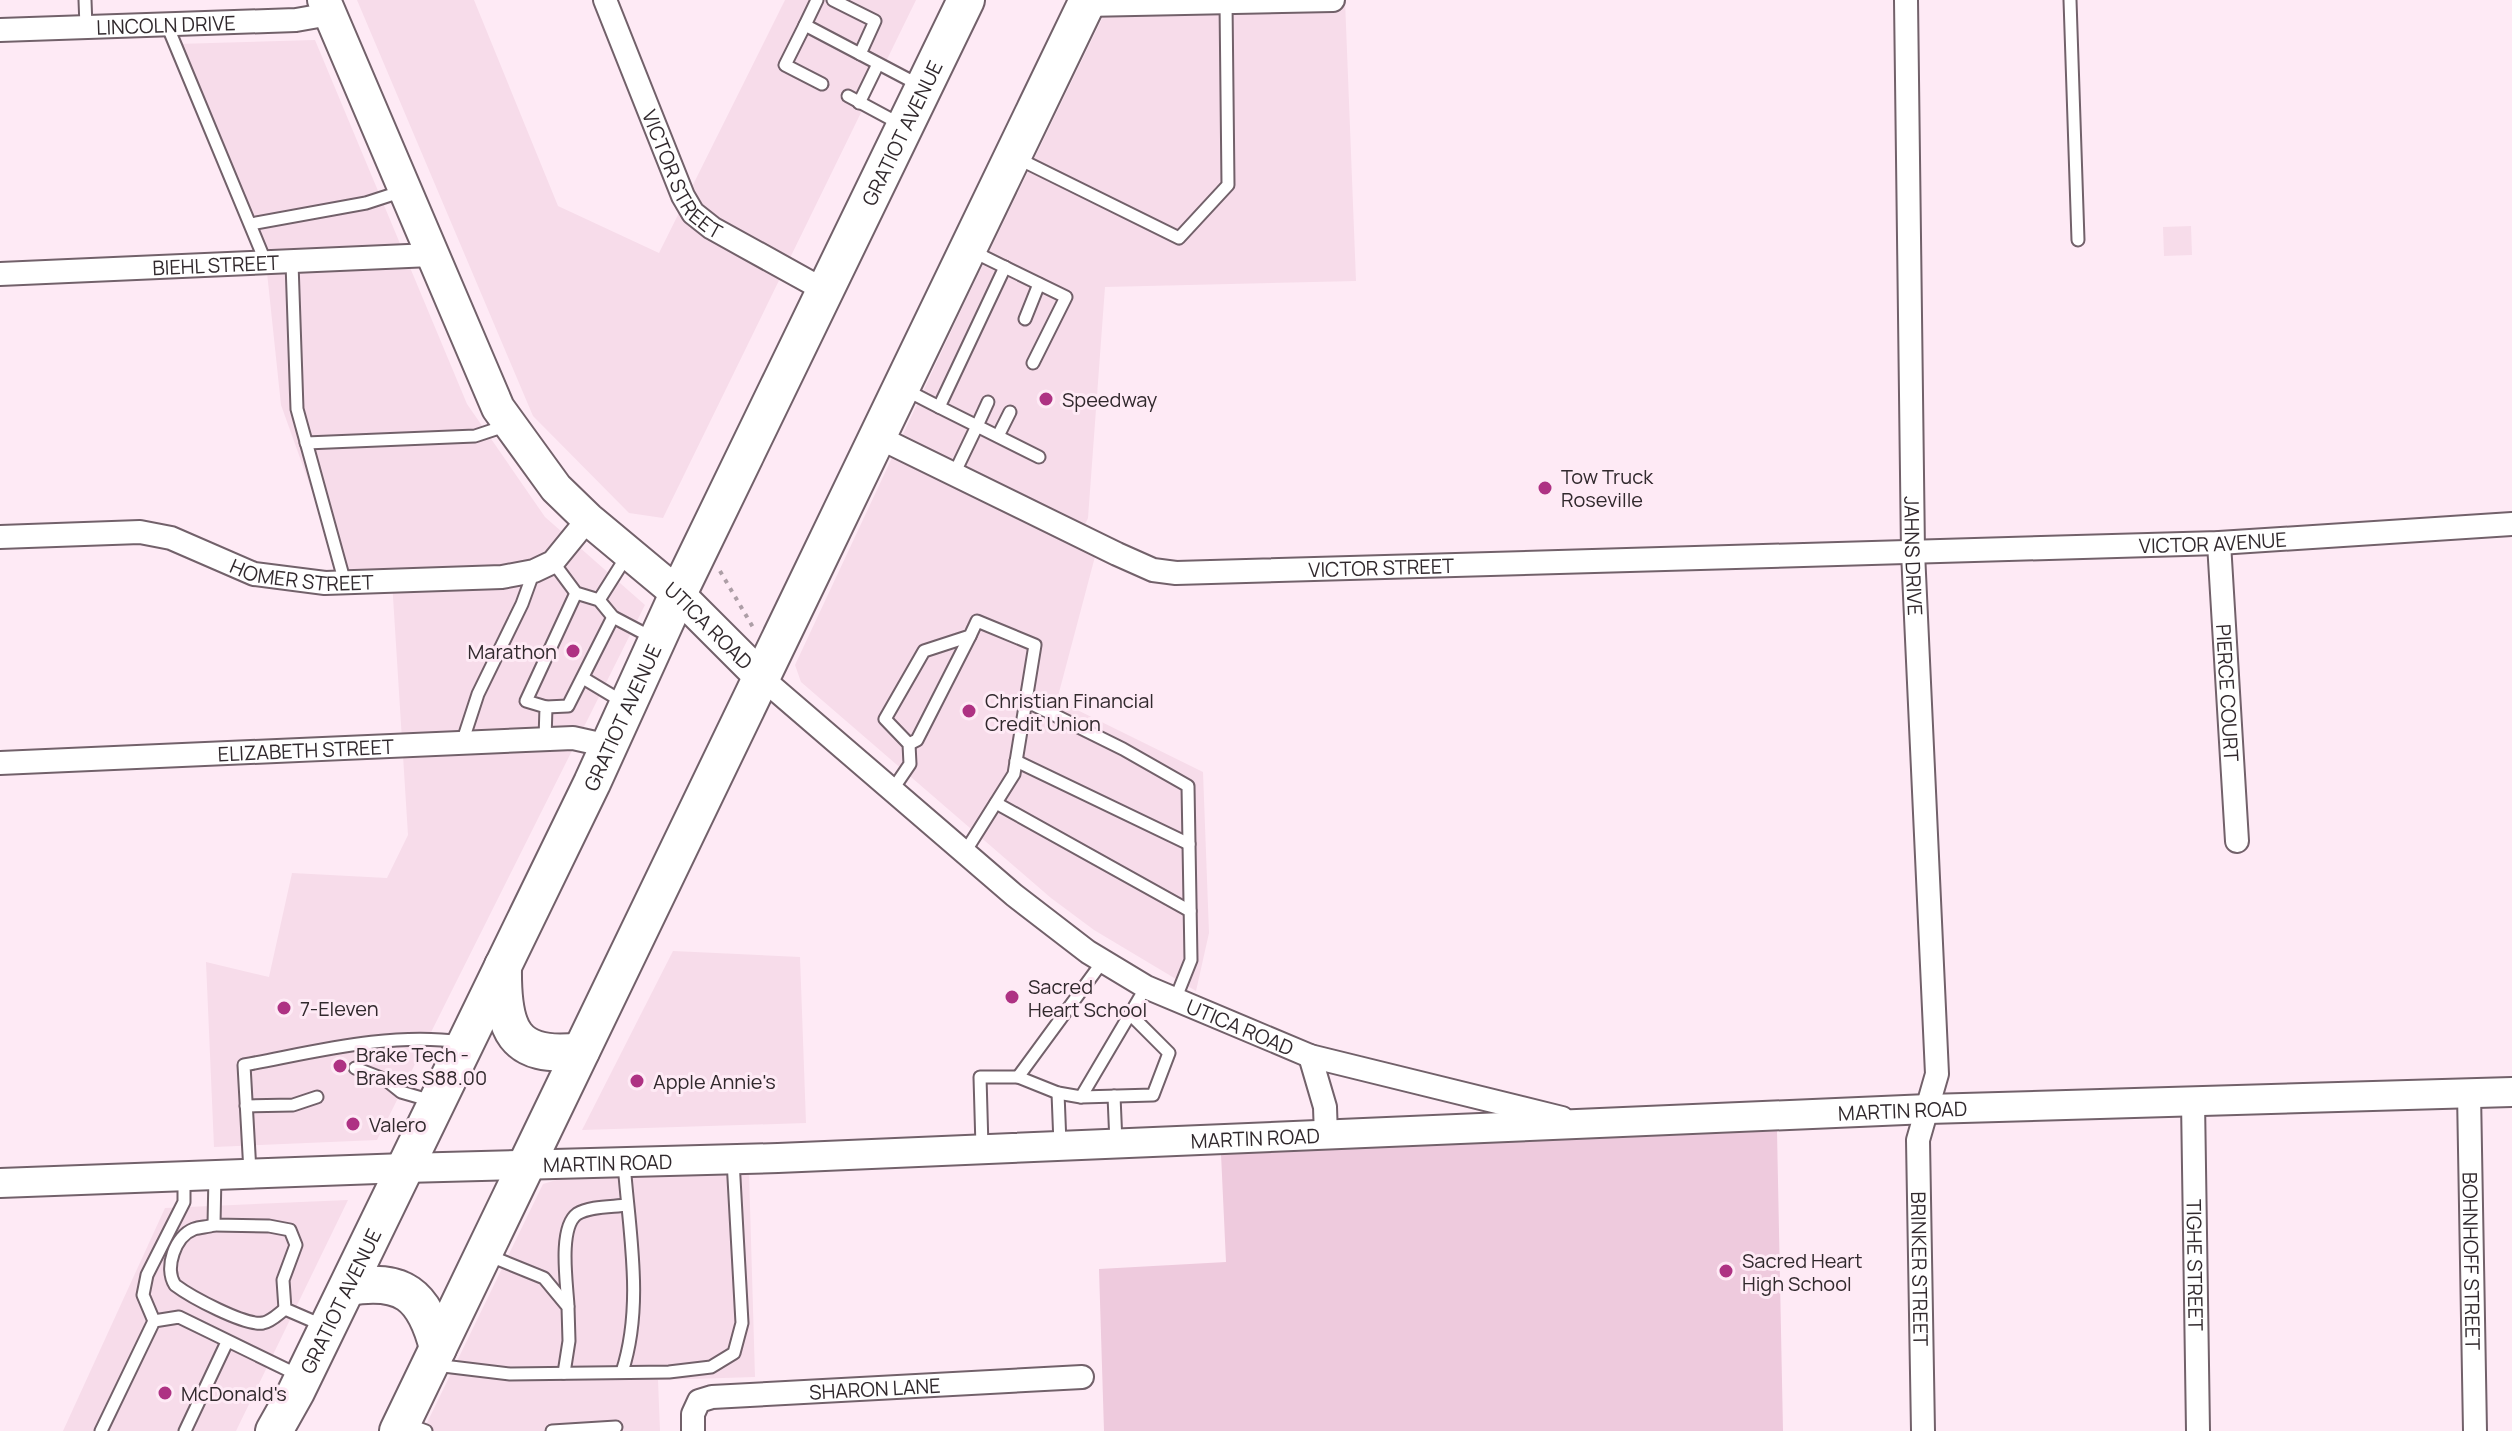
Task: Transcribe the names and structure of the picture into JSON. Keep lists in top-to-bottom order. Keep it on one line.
{"streets":{"main road":["GRATIOT AVENUE","UTICA ROAD"],"street":["LINCOLN DRIVE","VICTOR STREET","BIEHL STREET","VICTOR AVENUE","JAHNS DRIVE","HOMER STREET","PIERCE COURT","ELIZABETH STREET","MARTIN ROAD","BOHNHOFF STREET","TIGHE STREET","BRINKER STREET","SHARON LANE"]},"crossings":[["LINCOLN DRIVE","UTICA ROAD"],["GRATIOT AVENUE","VICTOR STREET"],["GRATIOT AVENUE","UTICA ROAD"],["GRATIOT AVENUE","ELIZABETH STREET"],["GRATIOT AVENUE","MARTIN ROAD"],["VICTOR STREET","VICTOR AVENUE"],["VICTOR STREET","JAHNS DRIVE"],["BIEHL STREET","UTICA ROAD"],["VICTOR AVENUE","JAHNS DRIVE"],["VICTOR AVENUE","PIERCE COURT"],["JAHNS DRIVE","MARTIN ROAD"],["JAHNS DRIVE","BRINKER STREET"],["UTICA ROAD","MARTIN ROAD"],["MARTIN ROAD","BOHNHOFF STREET"],["MARTIN ROAD","TIGHE STREET"],["MARTIN ROAD","BRINKER STREET"]],"places":["Speedway","Tow Truck Roseville","Marathon","Christian Financial Credit Union","Sacred Heart School","7-Eleven","Brake Tech - Brakes S88.00","Apple Annie's","Valero","Sacred Heart High School","McDonald's"]}
